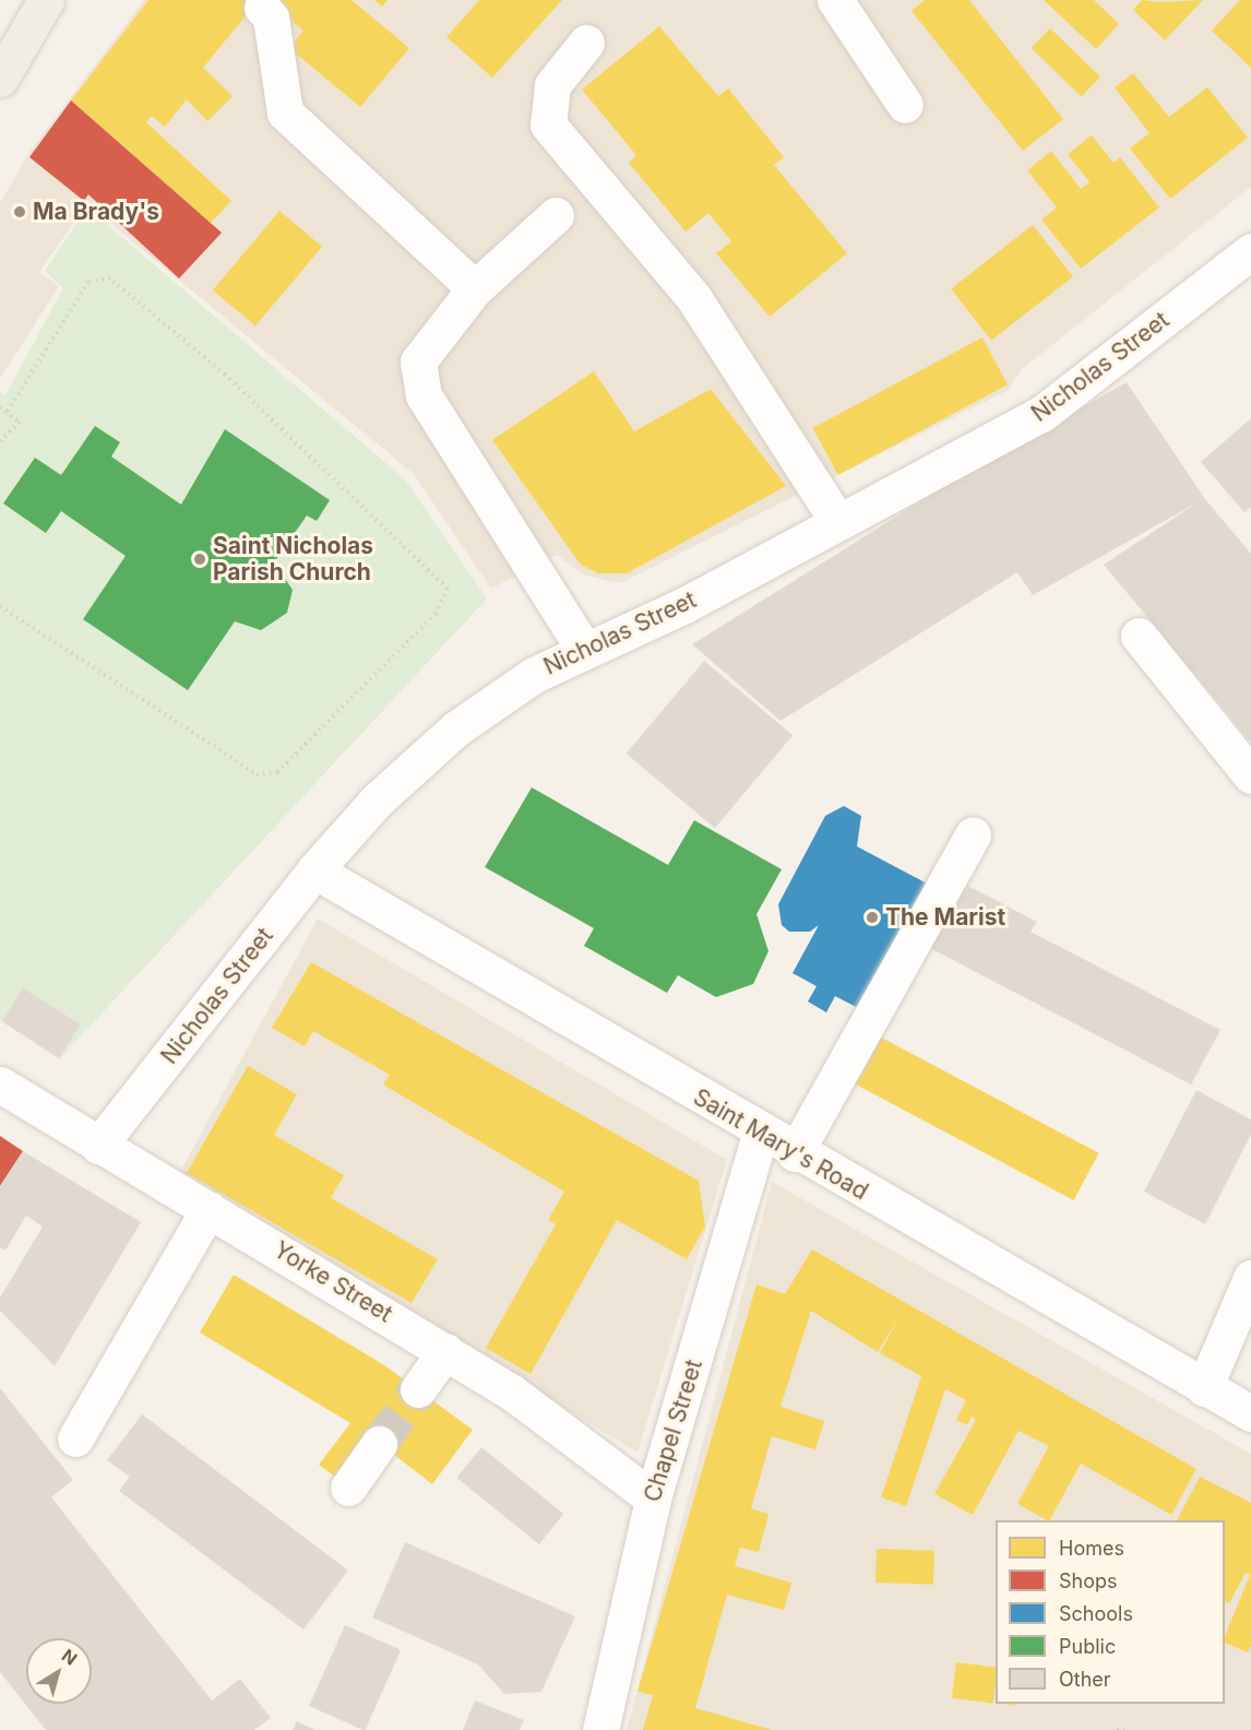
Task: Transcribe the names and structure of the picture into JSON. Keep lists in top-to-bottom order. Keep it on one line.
{"streets":{"street":["Nicholas Street","Saint Mary's Road","Yorke Street","Chapel Street"]},"crossings":[["Nicholas Street","Saint Mary's Road"],["Nicholas Street","Yorke Street"],["Saint Mary's Road","Chapel Street"],["Yorke Street","Chapel Street"]],"places":["Ma Brady's","Saint Nicholas Parish Church","The Marist"],"legend":["Homes","Shops","Schools","Public","Other"],"north":"top right"}
